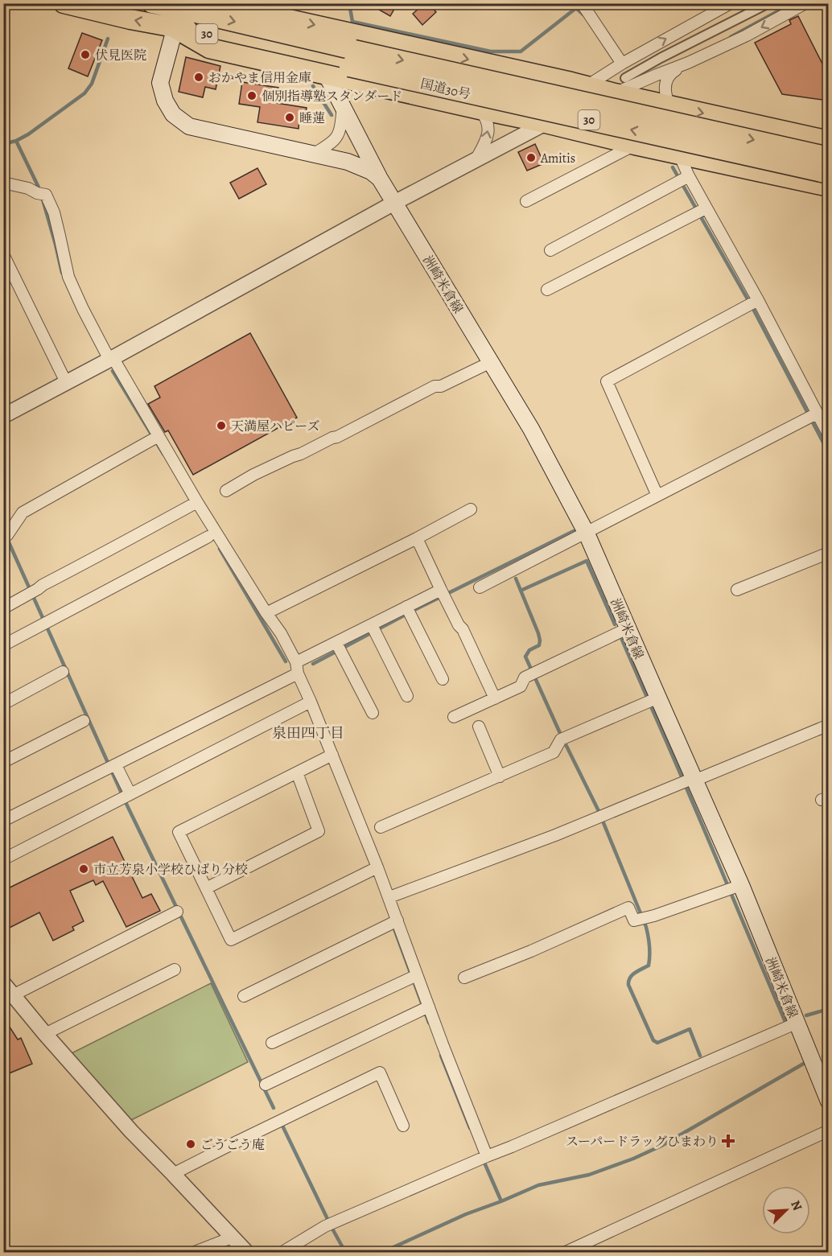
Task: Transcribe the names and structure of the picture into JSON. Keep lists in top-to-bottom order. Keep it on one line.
{"streets":{"highway":["30","国道30号"],"main road":["洲崎米倉線"]},"crossings":[["国道30号","洲崎米倉線"]],"districts":["泉田四丁目"],"places":{"other":["伏見医院","おかやま信用金庫","個別指導塾スタンダード","睡蓮","Amitis","天満屋ハピーズ","市立芳泉小学校ひばり分校","ごうごう庵"],"health":["スーパードラッグひまわり"]},"north":"top right"}
